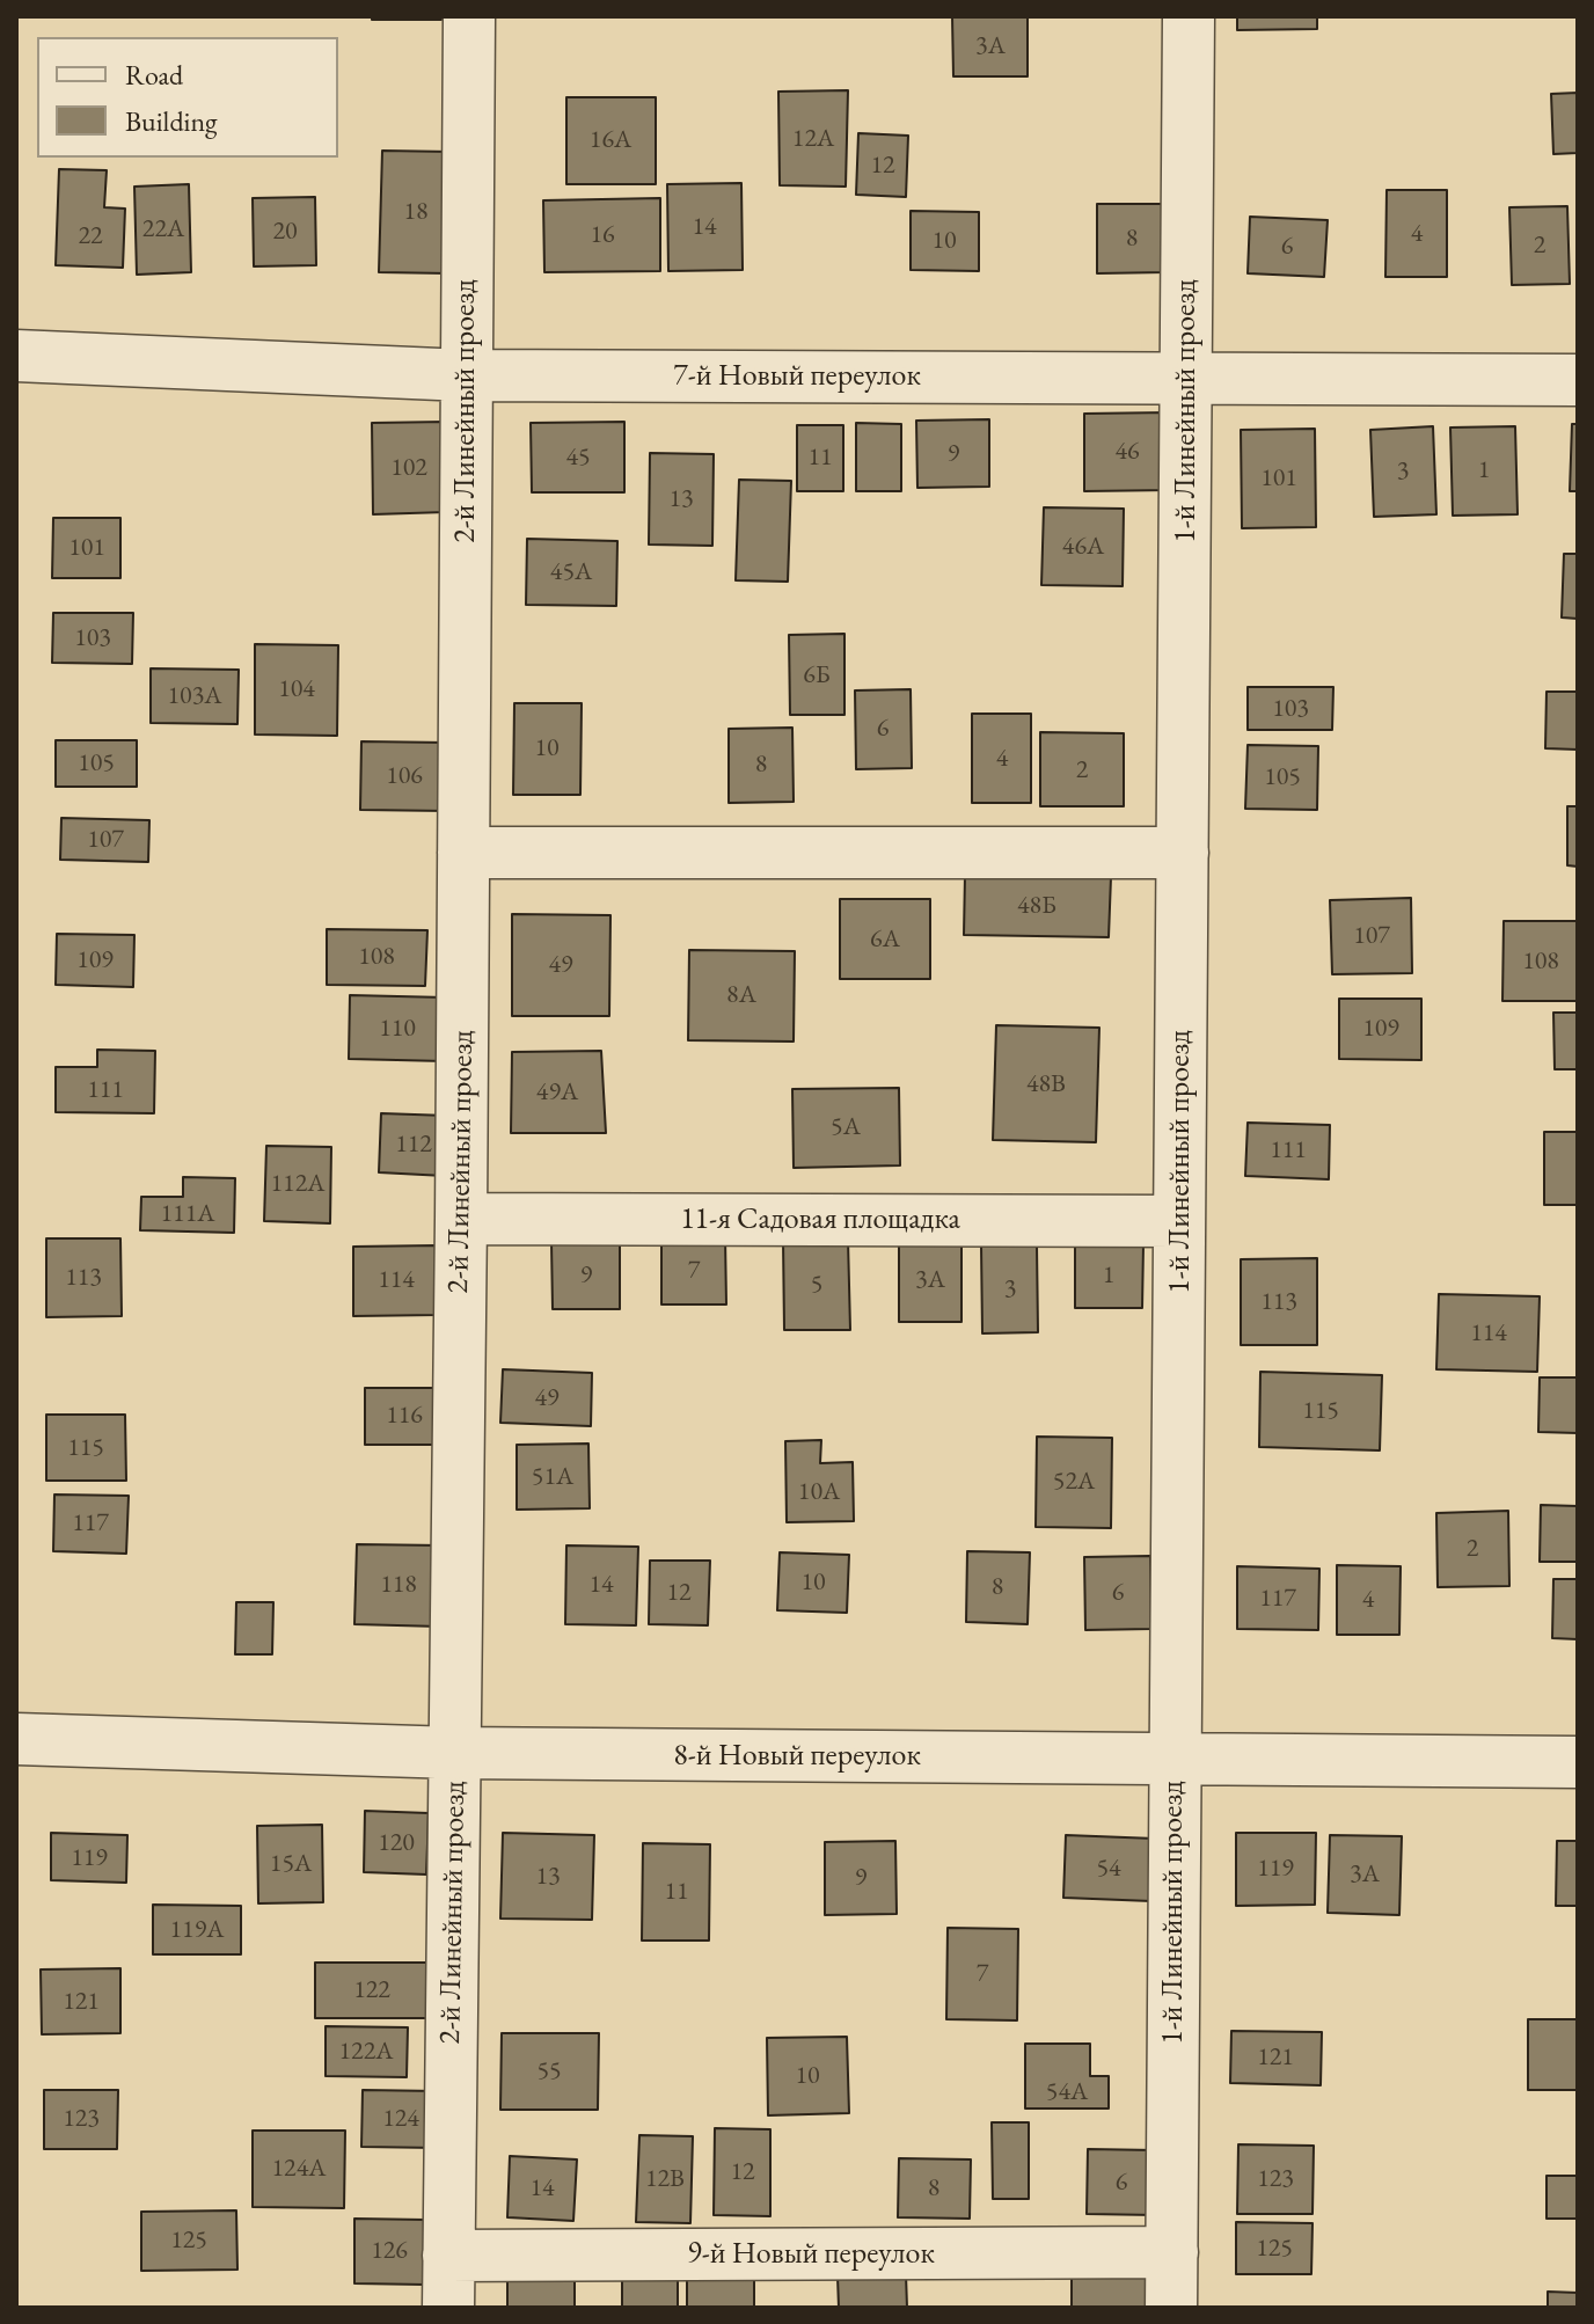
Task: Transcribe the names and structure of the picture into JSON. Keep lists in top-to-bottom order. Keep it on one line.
{"streets":{"street":["7-й Новый переулок","2-й Линейный проезд","1-й Линейный проезд","11-я Садовая площадка","8-й Новый переулок","9-й Новый переулок"]},"crossings":[["7-й Новый переулок","2-й Линейный проезд"],["7-й Новый переулок","1-й Линейный проезд"],["2-й Линейный проезд","11-я Садовая площадка"],["2-й Линейный проезд","8-й Новый переулок"],["2-й Линейный проезд","9-й Новый переулок"],["1-й Линейный проезд","11-я Садовая площадка"],["1-й Линейный проезд","8-й Новый переулок"],["1-й Линейный проезд","9-й Новый переулок"]],"house_numbers":["3А","12А","16А","12","18","14","22А","20","4","16","22","8","10","2","6","46","9","45","11","102","1","3","101","13","46А","101","45А","103","6Б","104","103А","103","6","10","4","105","8","2","106","105","107","48Б","107","6А","108","109","108","49","8А","110","109","48В","111","49А","5А","112","111","112А","111А","7","9","1","113","114","3А","5","3","113","114","49","115","116","115","51А","52А","10А","117","2","10","118","14","8","12","6","117","4","120","119","15А","54","119","3А","13","9","11","119А","7","122","121","122А","121","55","10","54А","123","124","124А","12","12В","123","6","14","8","125","125","126"],"legend":["Road","Building"]}
